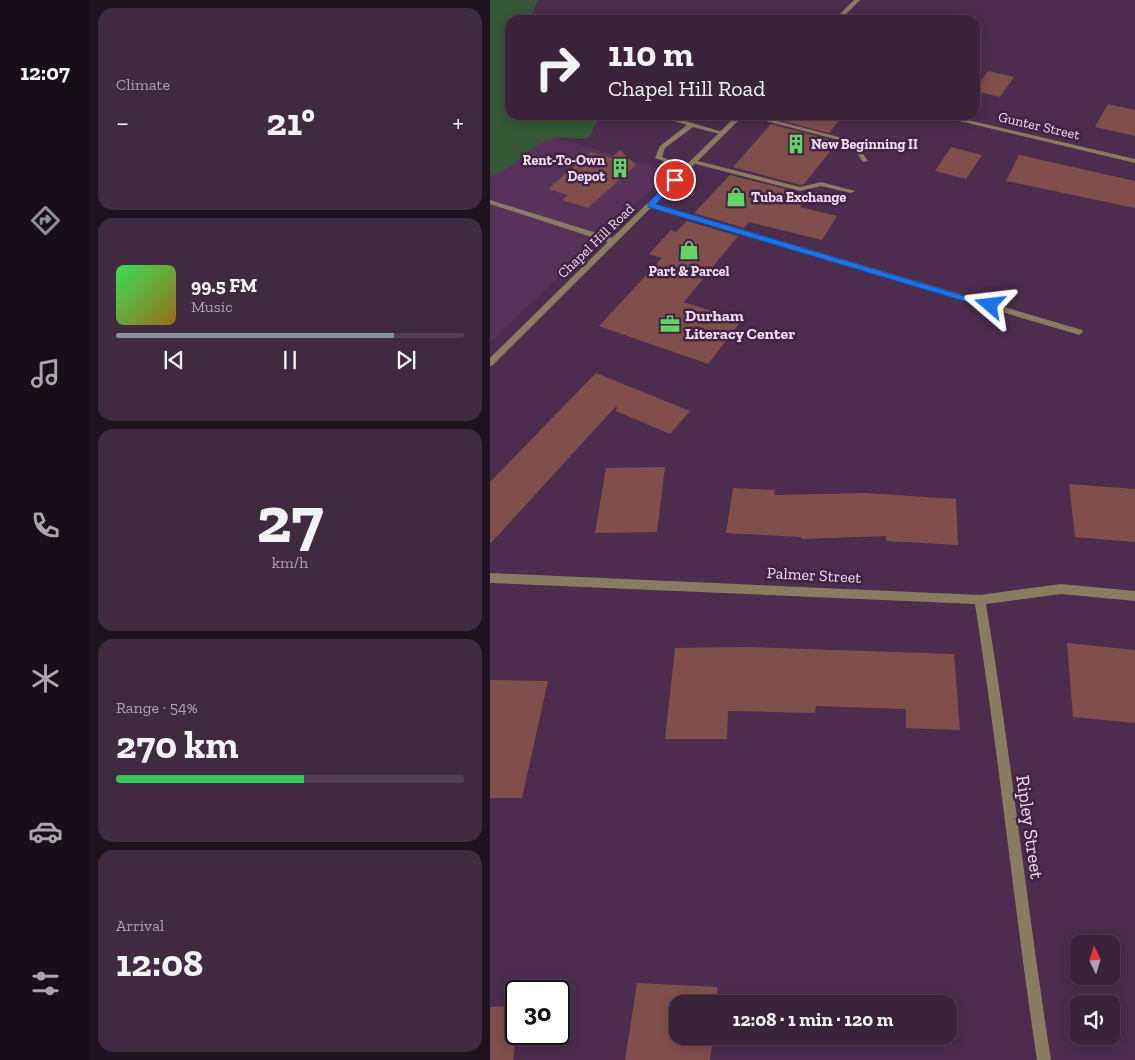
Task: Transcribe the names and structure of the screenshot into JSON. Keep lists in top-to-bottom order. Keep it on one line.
{"streets":{"street":["Gunter Street","Chapel Hill Road","Palmer Street","Ripley Street"]},"crossings":[["Palmer Street","Ripley Street"]],"places":{"building":["New Beginning II","Rent-To-Own Depot"],"shop":["Tuba Exchange","Part & Parcel"],"office":["Durham Literacy Center"]},"north":"top","page":{"tabs":"12:07","tile":["Climate",["27","km/h"],["Range · 54%","270 km"],["Arrival","12:08"]],"turn":["110 m","Chapel Hill Road"],"heat":["−","21°","+"],"song":["99.5 FM","Music"],"limit":"30","trip":"12:08 · 1 min · 120 m"}}
